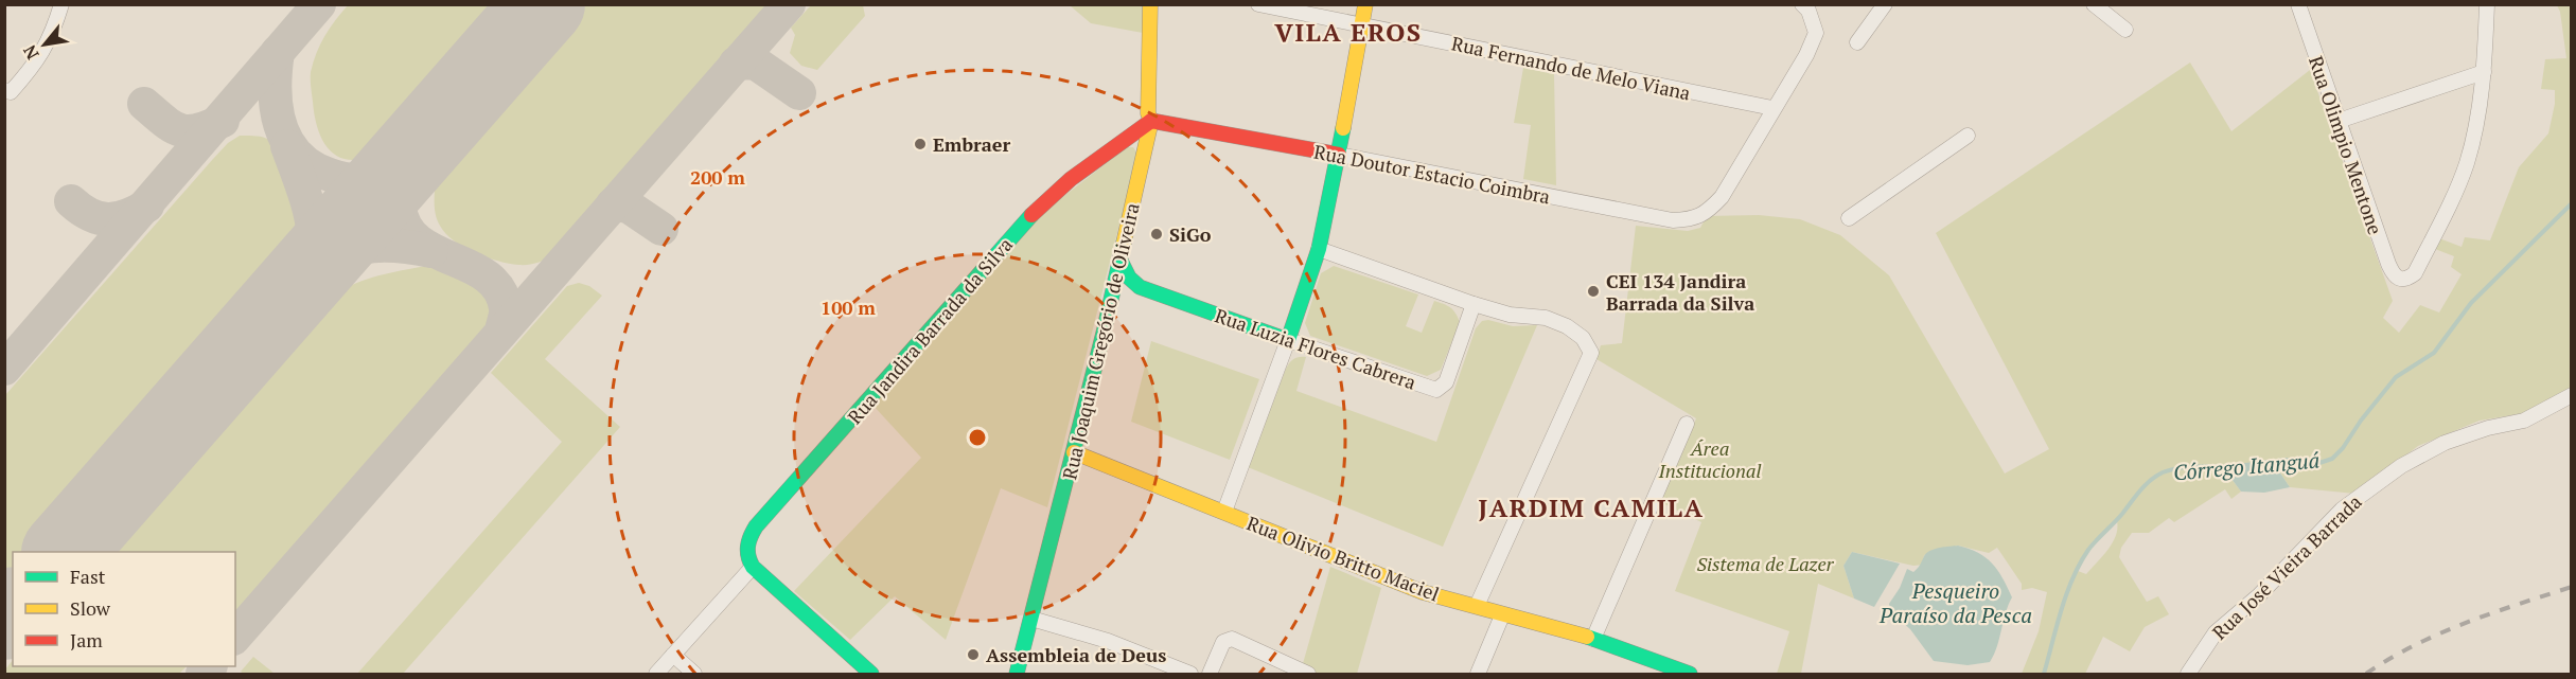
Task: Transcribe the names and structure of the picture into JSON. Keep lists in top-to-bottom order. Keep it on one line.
{"streets":{"street":["Rua Fernando de Melo Viana","Rua Olimpio Mentone","Rua Doutor Estacio Coimbra","Rua Jandira Barrada da Silva","Rua Joaquim Gregório de Oliveira","Rua Luzia Flores Cabrera","Rua Olivio Britto Maciel","Rua José Vieira Barrada"]},"crossings":[["Rua Fernando de Melo Viana","Rua Doutor Estacio Coimbra"],["Rua Doutor Estacio Coimbra","Rua Jandira Barrada da Silva"],["Rua Doutor Estacio Coimbra","Rua Joaquim Gregório de Oliveira"],["Rua Jandira Barrada da Silva","Rua Joaquim Gregório de Oliveira"],["Rua Joaquim Gregório de Oliveira","Rua Olivio Britto Maciel"]],"districts":["VILA EROS","JARDIM CAMILA"],"water":["Córrego Itanguá","Pesqueiro Paraíso da Pesca"],"parks":["Área Institucional","Sistema de Lazer"],"places":["Embraer","SiGo","CEI 134 Jandira Barrada da Silva","Assembleia de Deus"],"legend":["Fast","Slow","Jam"],"north":"bottom left","rings":["200 m","100 m"]}
